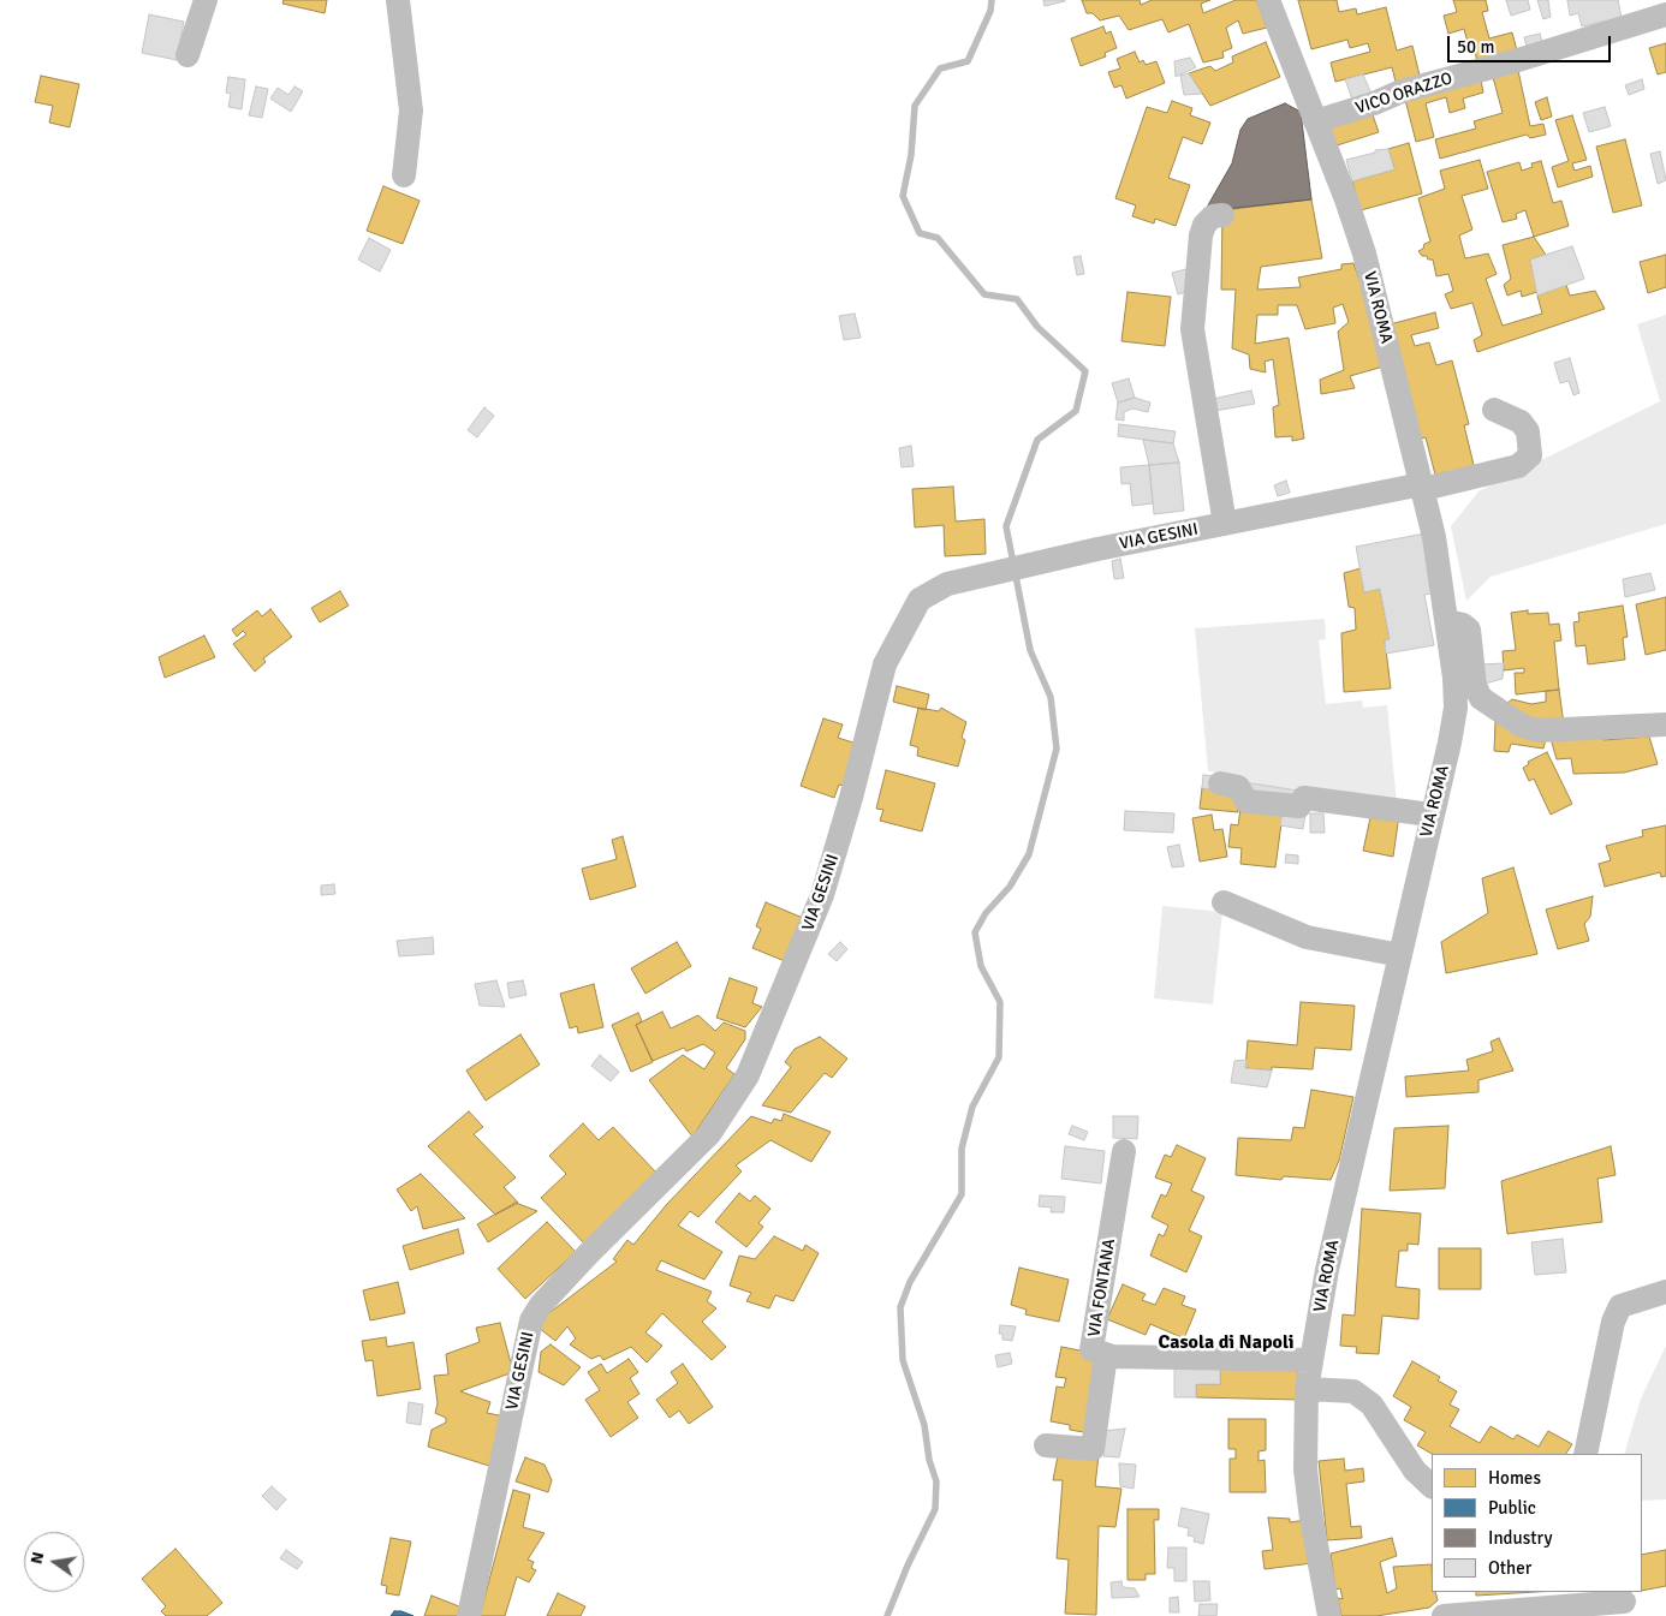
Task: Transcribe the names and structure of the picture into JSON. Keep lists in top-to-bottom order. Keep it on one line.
{"streets":{"street":["VICO ORAZZO","VIA ROMA","VIA GESINI","VIA FONTANA"]},"crossings":[["VICO ORAZZO","VIA ROMA"],["VIA ROMA","VIA GESINI"],["VIA ROMA","VIA FONTANA"]],"districts":["Casola di Napoli"],"legend":["Homes","Public","Industry","Other"],"scale_bar":"50 m","north":"left"}
